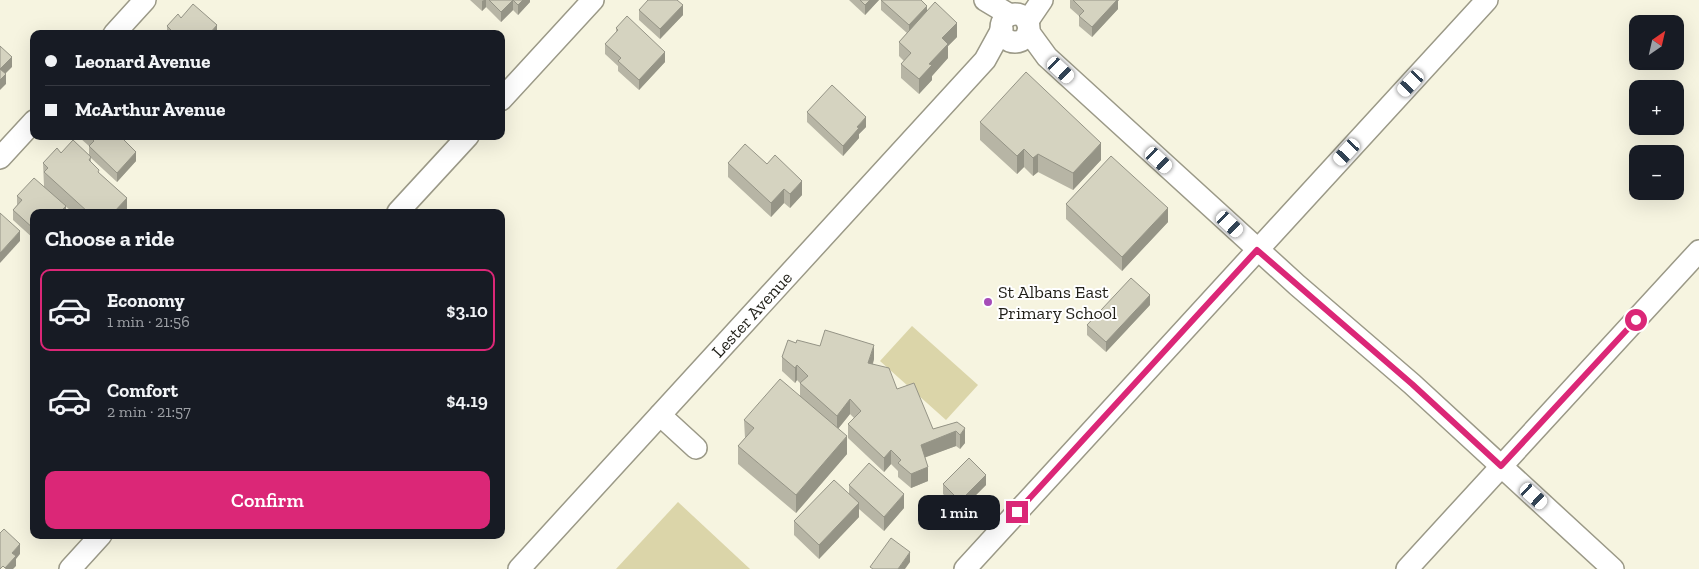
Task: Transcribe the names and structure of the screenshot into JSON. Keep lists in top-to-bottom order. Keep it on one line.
{"streets":{"street":["Lester Avenue"]},"places":["St Albans East Primary School"],"north":"top right","page":{"map_buttons":["+","−"],"banner":["Leonard Avenue","McArthur Avenue"],"heading":"Choose a ride","list":[{"name":"Economy","note":"1 min · 21:56","value":"$3.10"},{"name":"Comfort","note":"2 min · 21:57","value":"$4.19"}],"buttons":"Confirm","bubble":"1 min"}}
